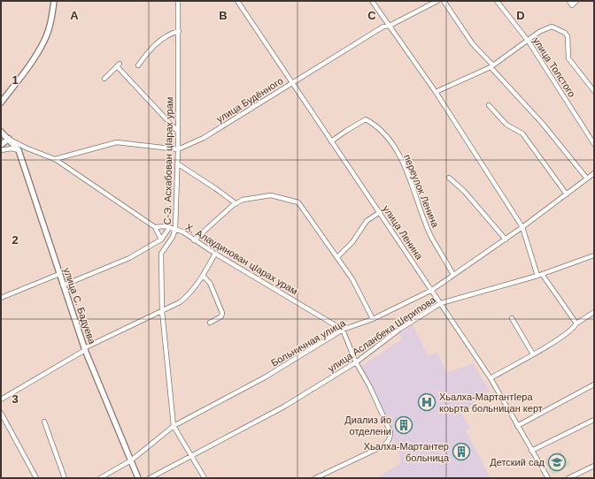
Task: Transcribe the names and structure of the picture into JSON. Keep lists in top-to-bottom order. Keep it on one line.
{"streets":{"main road":["улица С. Бадуева"],"street":["улица Толстого","улица Будённого","С-Э. Асхабован цIарах урам","переулок Ленина","улица Ленина","Х. Алаудинован цIарах урам","улица Асланбека Шерипова","Больничная улица"]},"crossings":[["улица Будённого","С-Э. Асхабован цIарах урам"],["улица Будённого","улица Ленина"],["С-Э. Асхабован цIарах урам","Х. Алаудинован цIарах урам"],["С-Э. Асхабован цIарах урам","улица Асланбека Шерипова"],["С-Э. Асхабован цIарах урам","Больничная улица"],["переулок Ленина","улица Ленина"],["переулок Ленина","Больничная улица"],["улица Ленина","улица Асланбека Шерипова"],["улица Ленина","Больничная улица"],["Х. Алаудинован цIарах урам","Больничная улица"],["улица С. Бадуева","Больничная улица"]],"places":{"hospital":["Хьалха-МартантIера коьрта больницан керт"],"building":["Диализ йо отделени","Хьалха-Мартантер больница"],"school or university":["Детский сад"]},"grid":{"columns":["A","B","C","D"],"rows":["1","2","3"]}}
